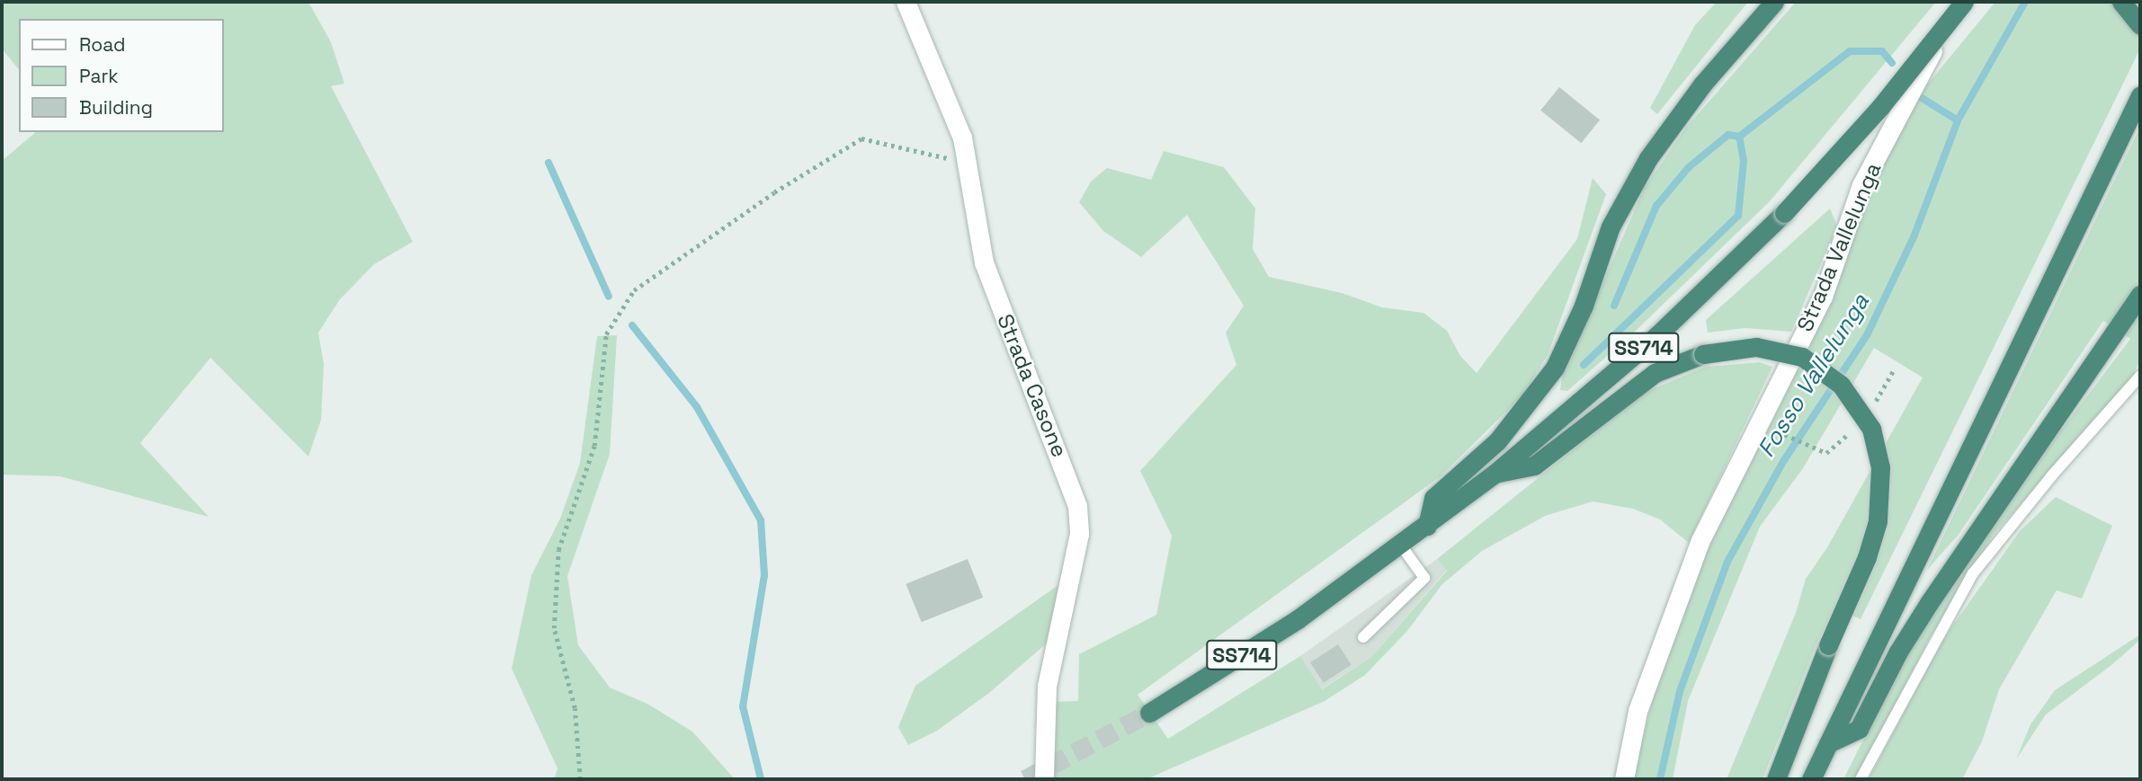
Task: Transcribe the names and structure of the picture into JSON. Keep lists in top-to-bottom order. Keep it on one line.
{"streets":{"highway":["SS714"],"street":["Strada Vallelunga","Strada Casone"]},"crossings":[["Strada Vallelunga","SS714"]],"water":["Fosso Vallelunga"],"legend":["Road","Park","Building"]}
